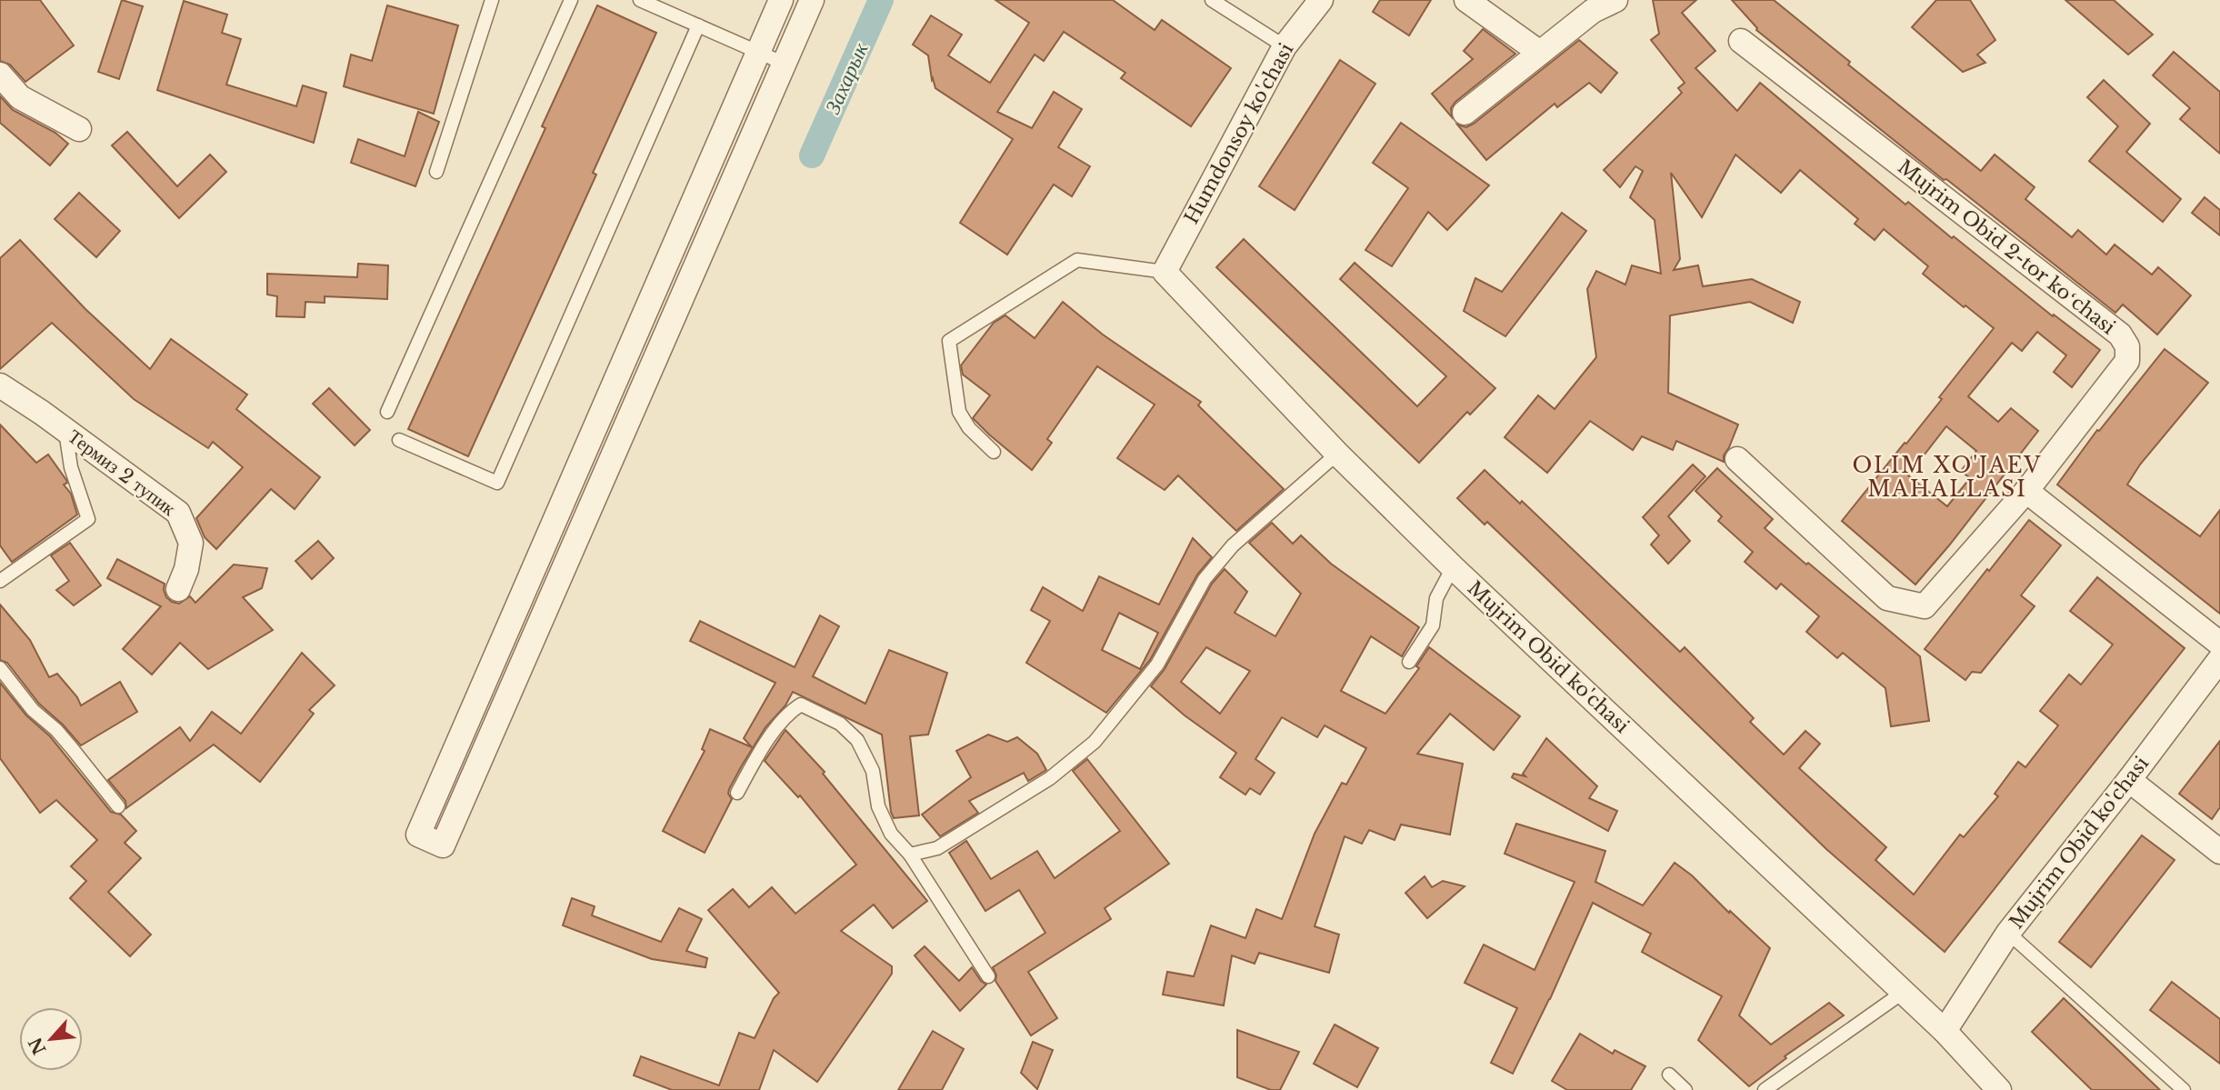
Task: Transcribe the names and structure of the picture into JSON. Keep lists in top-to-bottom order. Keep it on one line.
{"streets":{"street":["Humdonsoy ko'chasi","Mujrim Obid 2-tor koʻchasi","Термиз 2 тупик","Mujrim Obid ko'chasi"]},"crossings":[["Humdonsoy ko'chasi","Mujrim Obid ko'chasi"]],"districts":["OLIM XO'JAEV MAHALLASI"],"water":["Захарык"],"north":"bottom left"}
